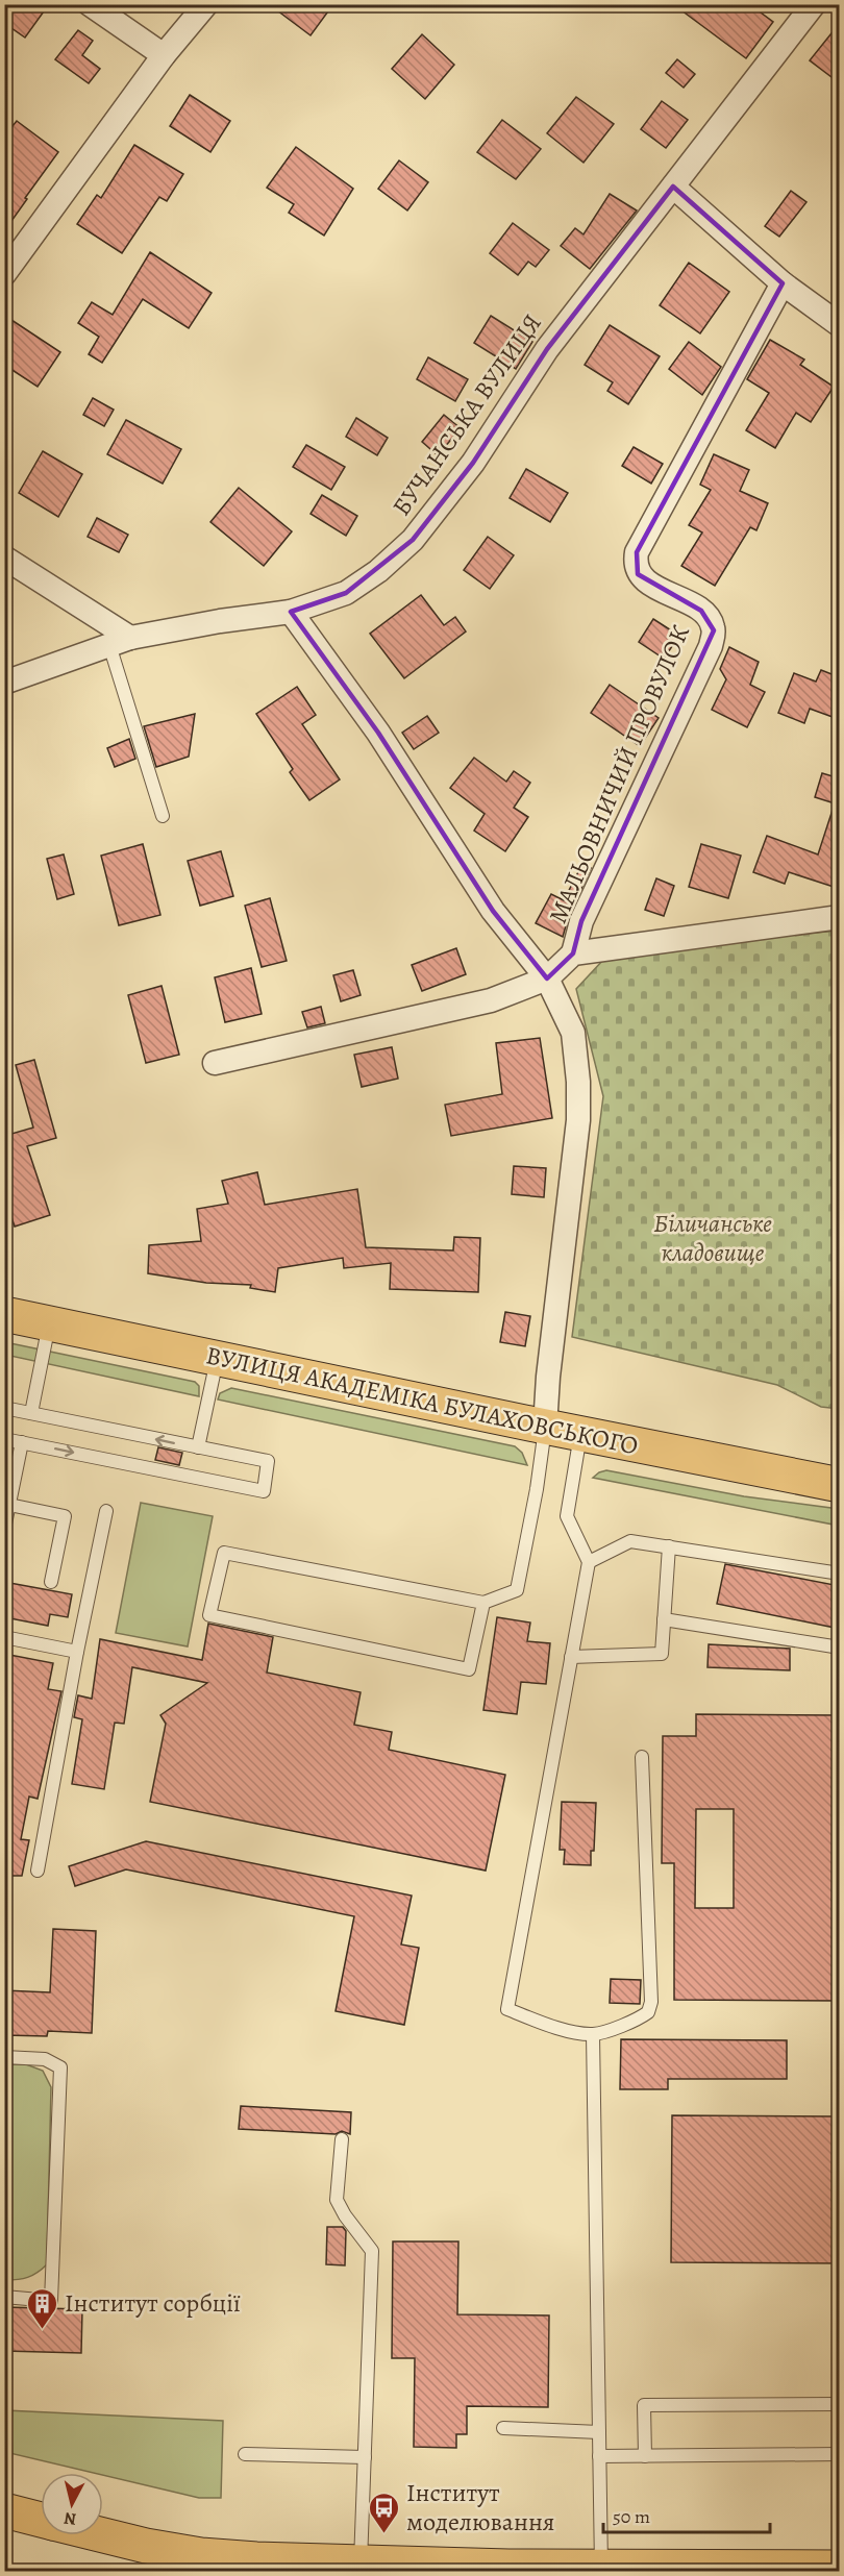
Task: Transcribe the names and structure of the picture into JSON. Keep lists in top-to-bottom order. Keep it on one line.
{"streets":{"main road":["ВУЛИЦЯ АКАДЕМІКА БУЛАХОВСЬКОГО"],"street":["БУЧАНСЬКА ВУЛИЦЯ","МАЛЬОВНИЧИЙ ПРОВУЛОК"]},"parks":["Біличанське кладовище"],"places":{"building":["Інститут сорбції"],"bus stop":["Інститут моделювання"]},"scale_bar":"50 m","north":"bottom"}
